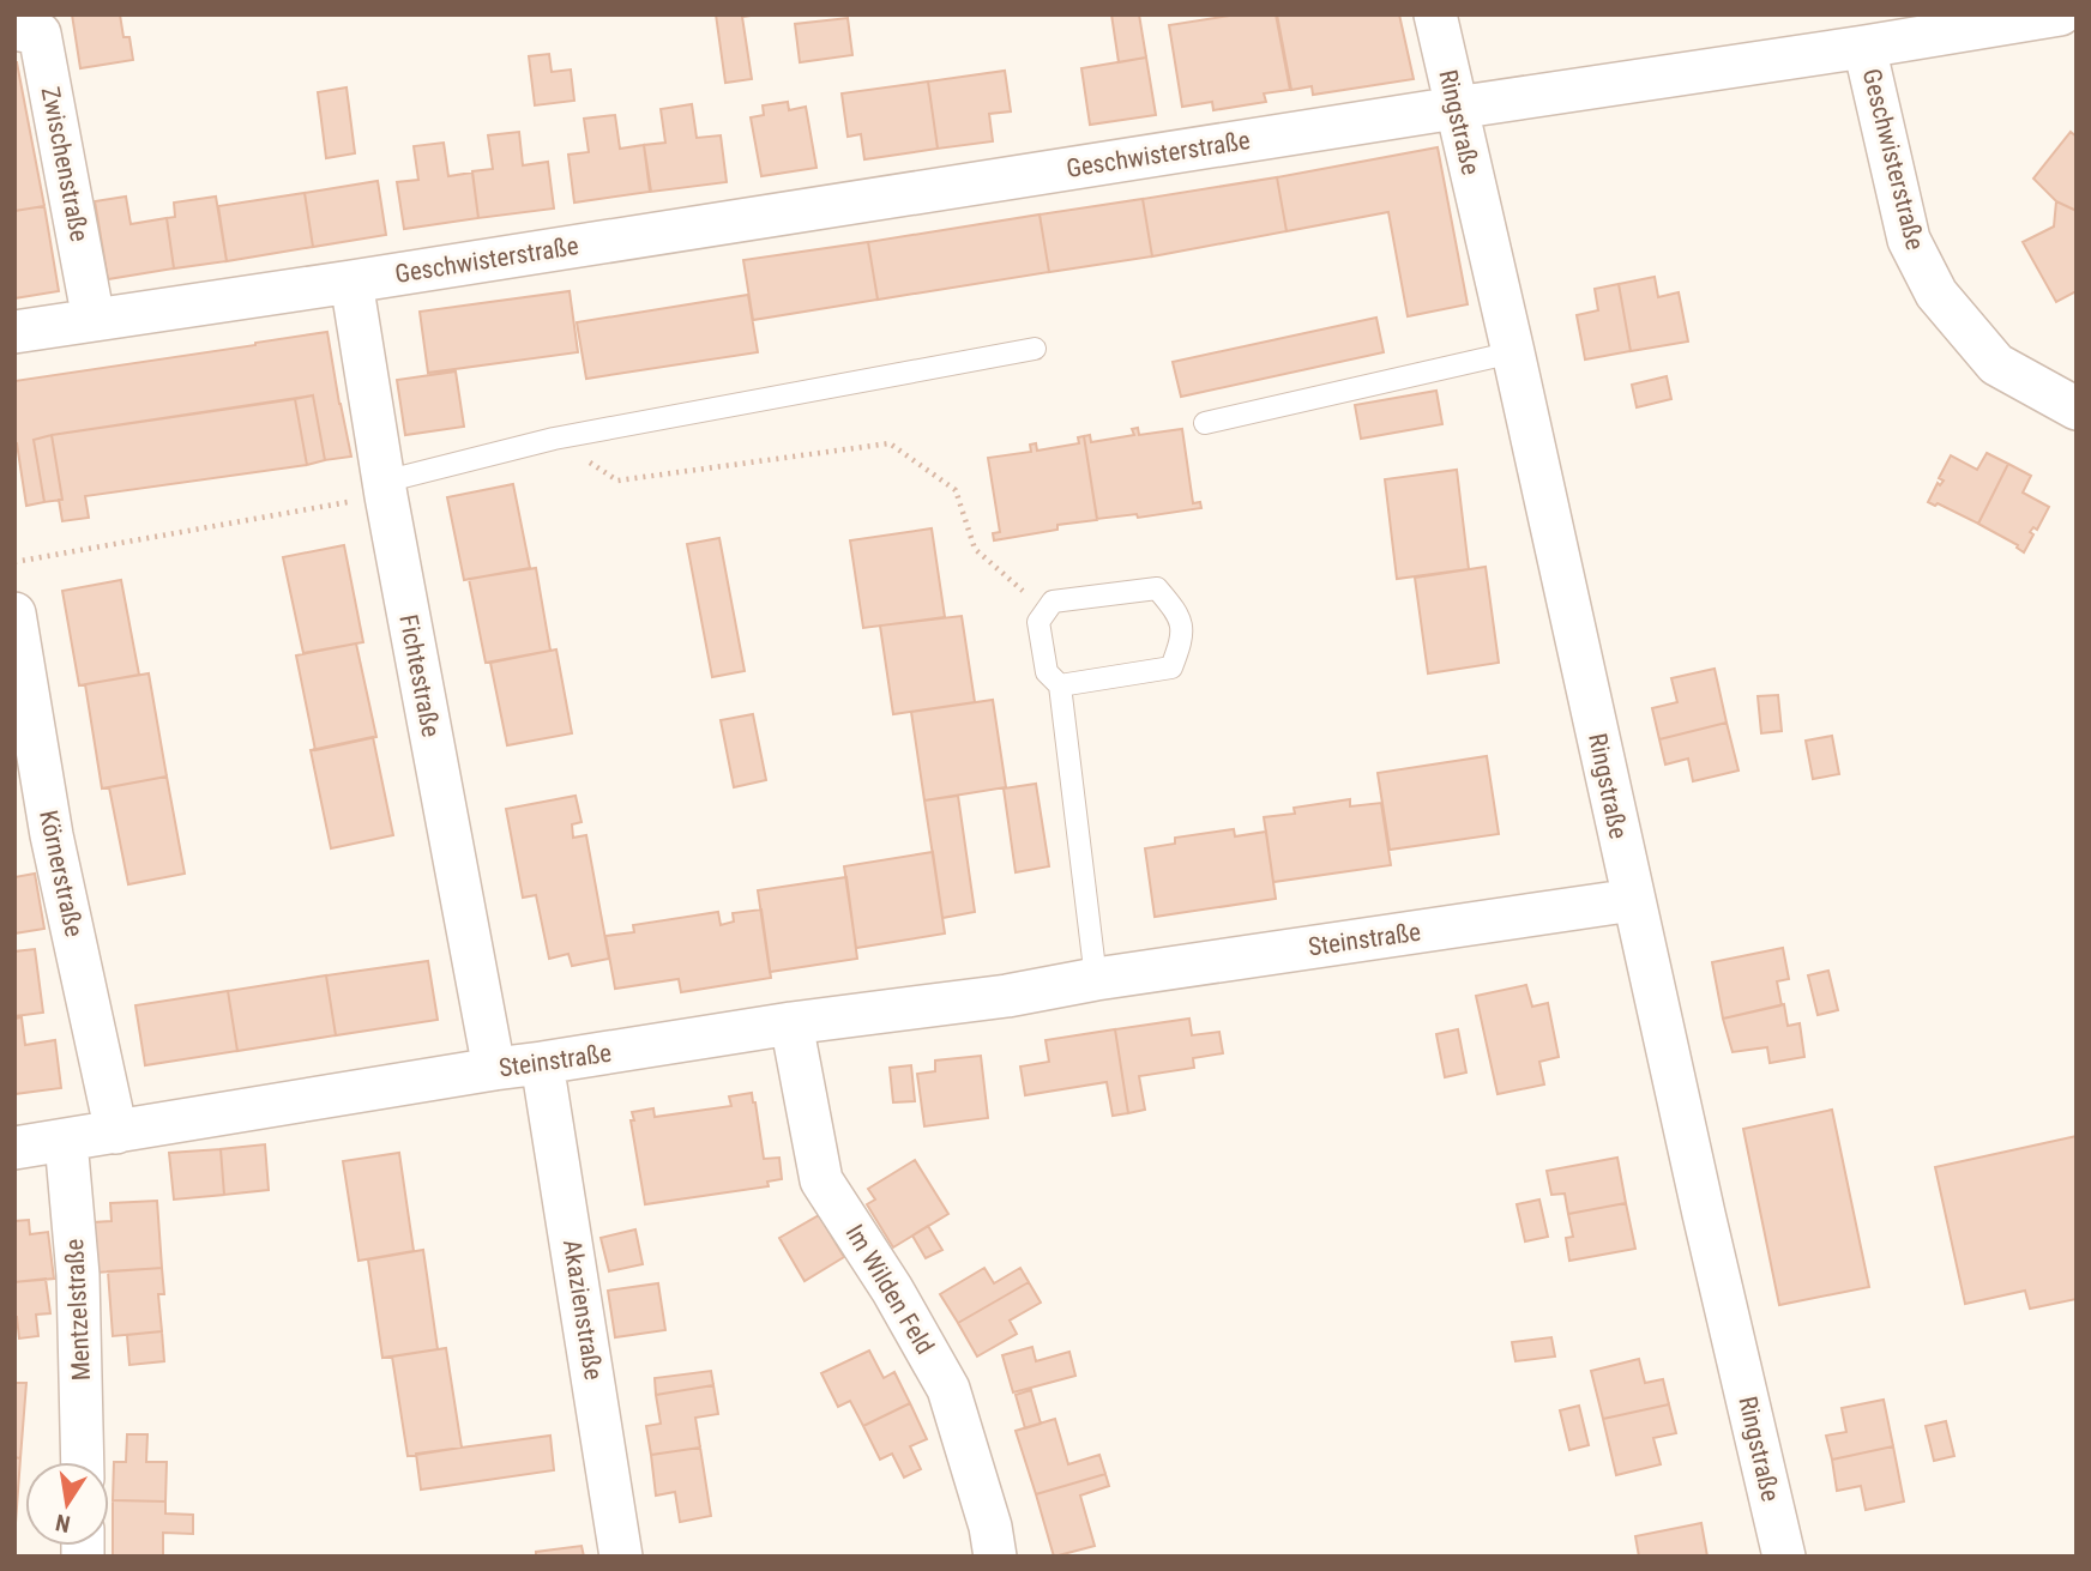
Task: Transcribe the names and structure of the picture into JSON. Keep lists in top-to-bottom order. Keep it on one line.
{"streets":{"street":["Ringstraße","Geschwisterstraße","Zwischenstraße","Fichtestraße","Körnerstraße","Steinstraße","Im Wilden Feld","Mentzelstraße","Akazienstraße"]},"crossings":[["Ringstraße","Geschwisterstraße"],["Ringstraße","Steinstraße"],["Geschwisterstraße","Zwischenstraße"],["Geschwisterstraße","Fichtestraße"],["Fichtestraße","Steinstraße"],["Körnerstraße","Steinstraße"],["Steinstraße","Im Wilden Feld"],["Steinstraße","Mentzelstraße"],["Steinstraße","Akazienstraße"]],"north":"bottom"}
